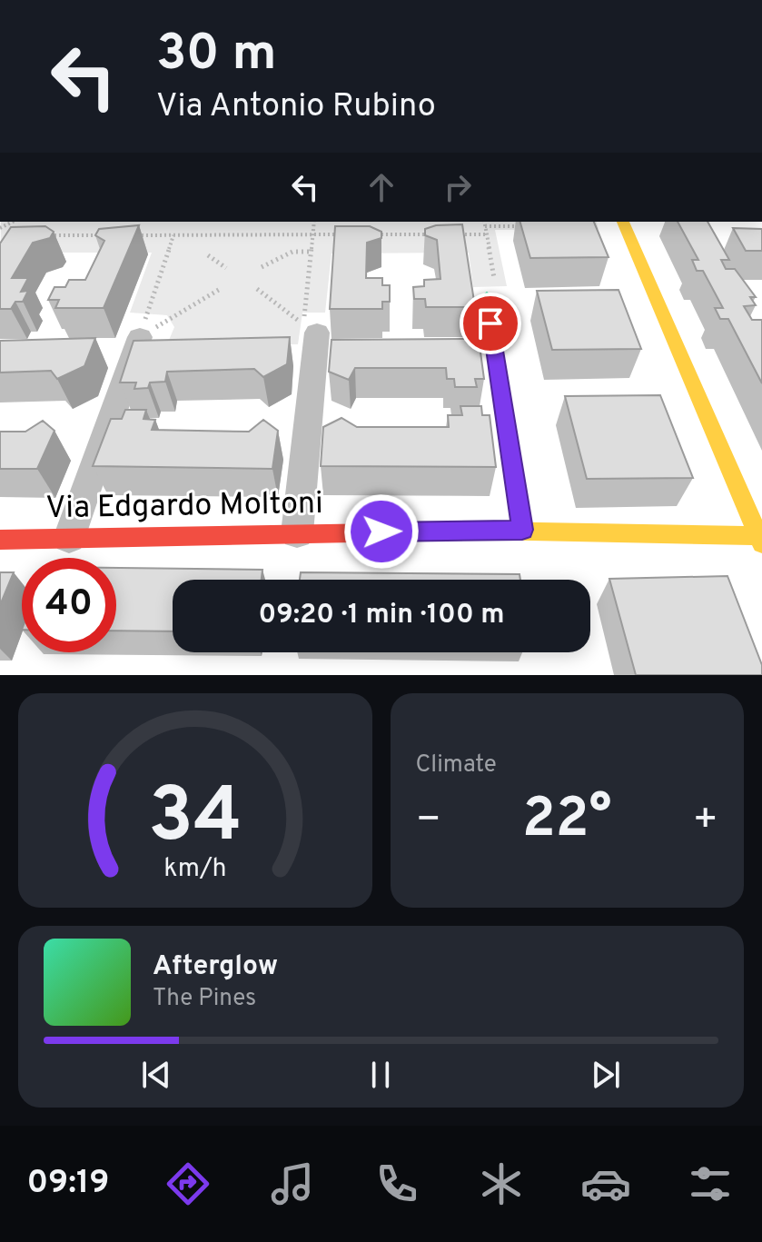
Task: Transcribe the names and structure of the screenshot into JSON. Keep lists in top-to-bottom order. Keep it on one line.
{"streets":{"street":["Via Edgardo Moltoni"]},"page":{"turn":["30 m","Via Antonio Rubino"],"limit":"40","trip":"09:20 · 1 min · 100 m","tile":"Climate","heat":["−","22°","+"],"song":["Afterglow","The Pines"],"tabs":"09:19","gauge":["34","km/h"]}}
